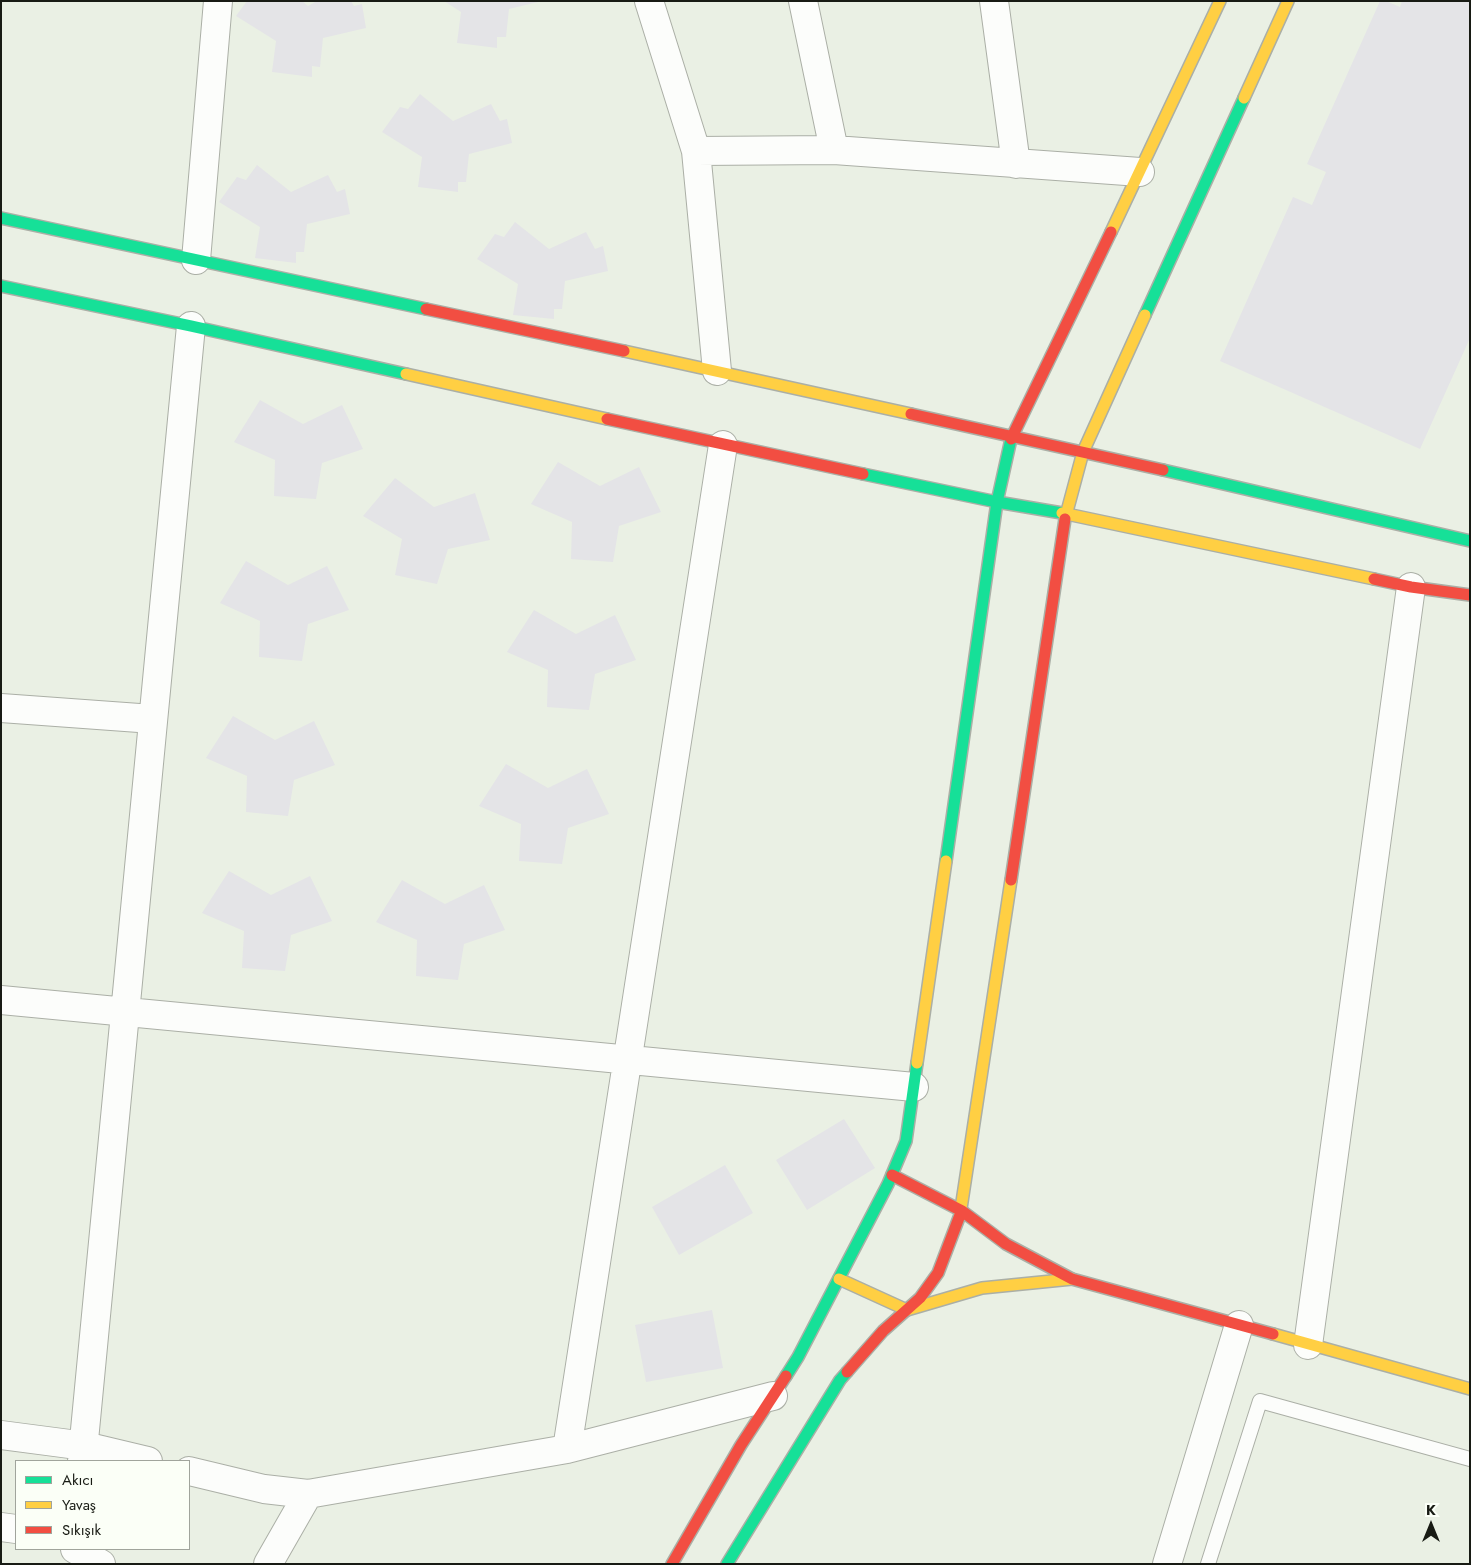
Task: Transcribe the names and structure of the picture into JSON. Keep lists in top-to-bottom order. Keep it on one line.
{"legend":["Akıcı","Yavaş","Sıkışık"],"north":"top"}
